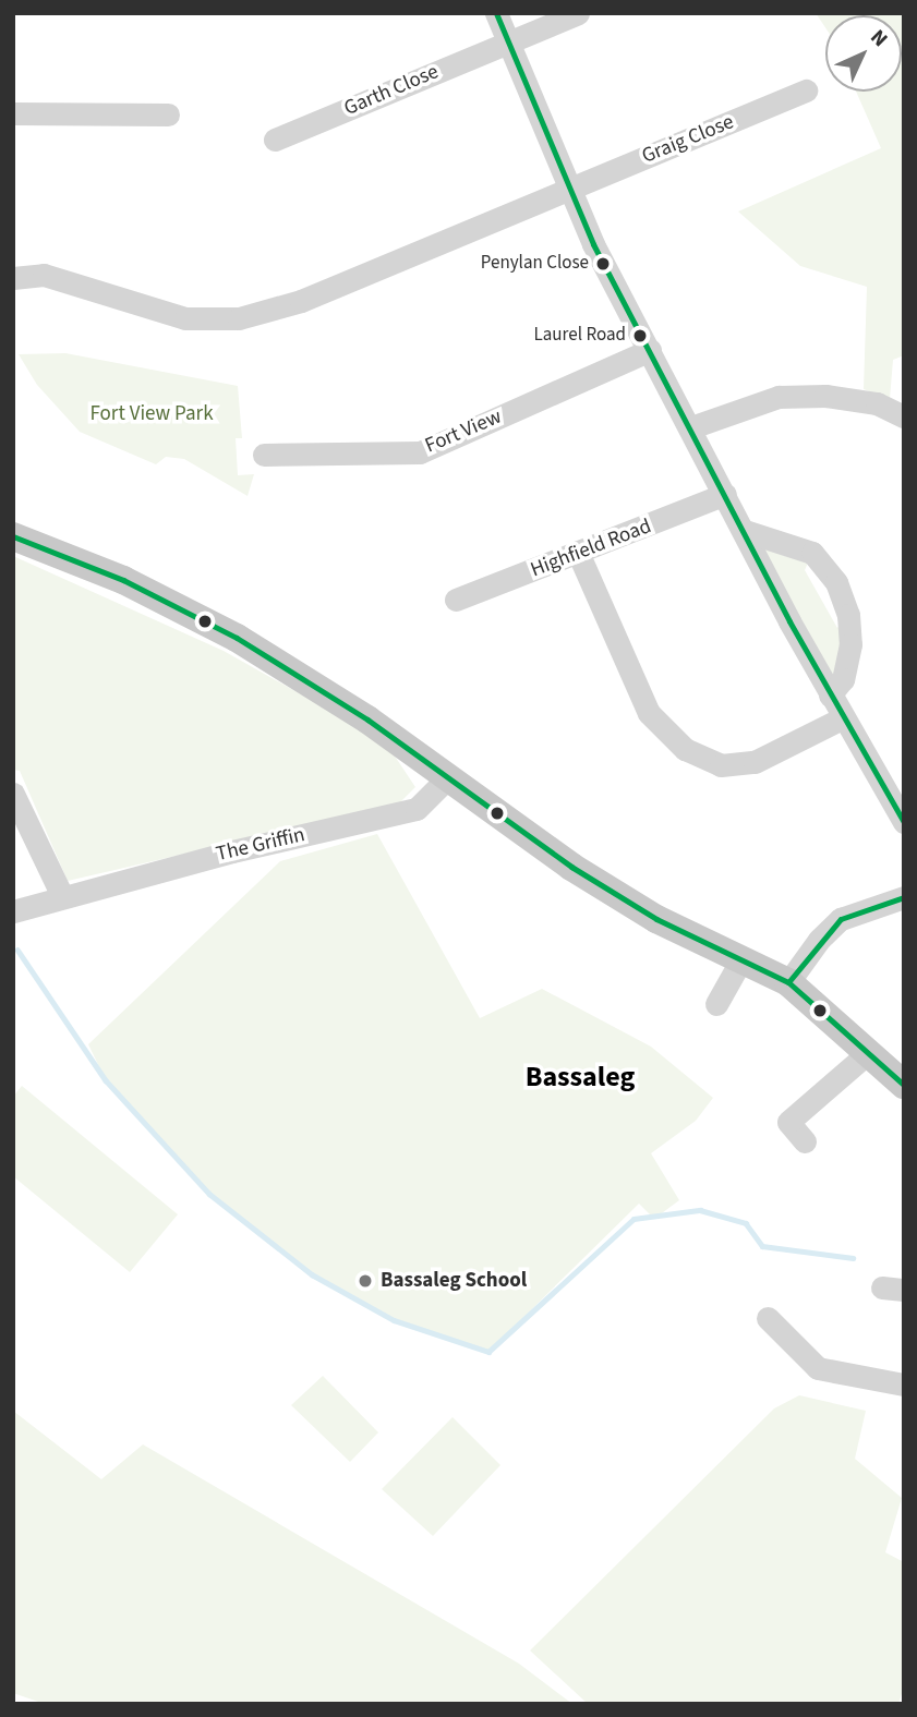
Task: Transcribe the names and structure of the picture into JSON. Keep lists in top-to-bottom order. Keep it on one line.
{"streets":{"street":["Garth Close","Graig Close","Fort View","Highfield Road","The Griffin"]},"districts":["Bassaleg"],"parks":["Fort View Park"],"places":["Penylan Close","Laurel Road","Bassaleg School"],"north":"top right"}
